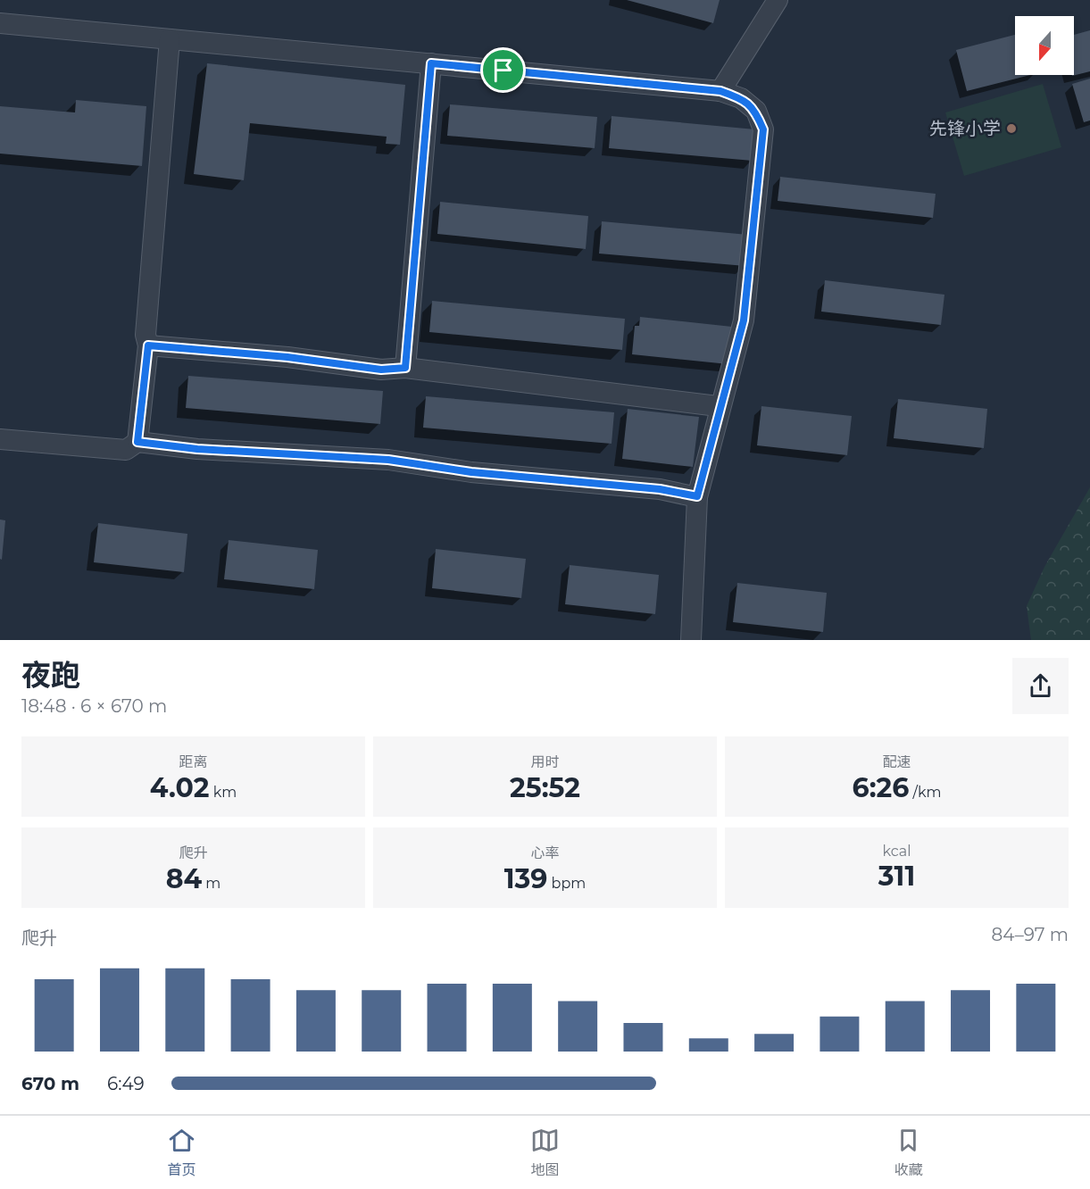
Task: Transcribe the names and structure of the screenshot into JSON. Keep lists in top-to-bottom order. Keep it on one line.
{"places":["先锋小学"],"north":"bottom","page":{"heading":["夜跑","18:48 · 6 × 670 m"],"stats":[["距离","4.02 km"],["用时","25:52"],["配速","6:26 /km"],["爬升","84 m"],["心率","139 bpm"],["kcal","311"]],"chart":["爬升","84–97 m"],"list":[{"name":"670 m","note":"6:49"}],"tabs":["首页","地图","收藏"]}}
